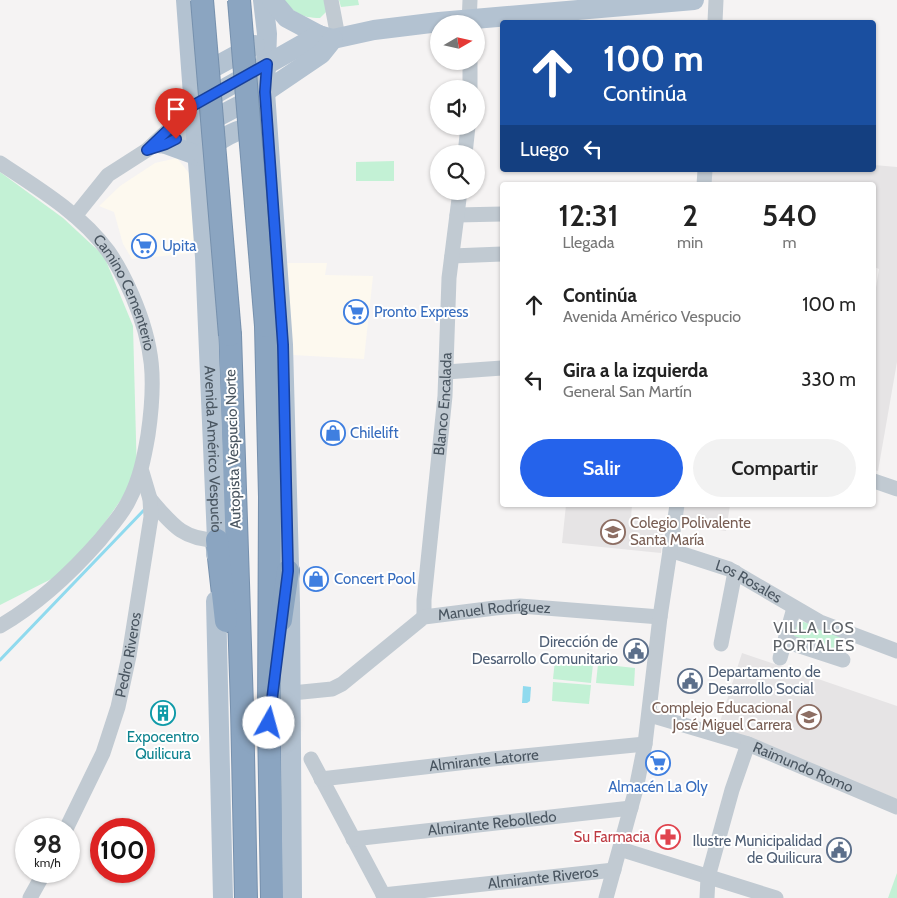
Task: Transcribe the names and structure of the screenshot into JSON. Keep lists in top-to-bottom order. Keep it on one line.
{"streets":{"highway":["Autopista Vespucio Norte"],"main road":["Avenida Américo Vespucio"],"street":["Camino Cementerio","Blanco Encalada","Los Rosales","Manuel Rodríguez","Pedro Riveros","Almirante Latorre","Raimundo Romo","Almirante Rebolledo","Almirante Riveros"]},"crossings":[["Camino Cementerio","Pedro Riveros"],["Blanco Encalada","Manuel Rodríguez"]],"districts":["VILLA LOS PORTALES"],"places":{"supermarket":["Upita","Pronto Express","Almacén La Oly"],"shop":["Chilelift","Concert Pool"],"school or university":["Colegio Polivalente Santa María","Complejo Educacional José Miguel Carrera"],"public building":["Dirección de Desarrollo Comunitario","Departamento de Desarrollo Social","Ilustre Municipalidad de Quilicura"],"building":["Expocentro Quilicura"],"pharmacy":["Su Farmacia"]},"north":"right","page":{"turn":["100 m","Continúa"],"then":"Luego","eta":["12:31","Llegada","2","min","540","m"],"list":[{"name":"Continúa","note":"Avenida Américo Vespucio","value":"100 m"},{"name":"Gira a la izquierda","note":"General San Martín","value":"330 m"}],"buttons":["Salir","Compartir"],"speed":"98 km/h","limit":"100"}}
